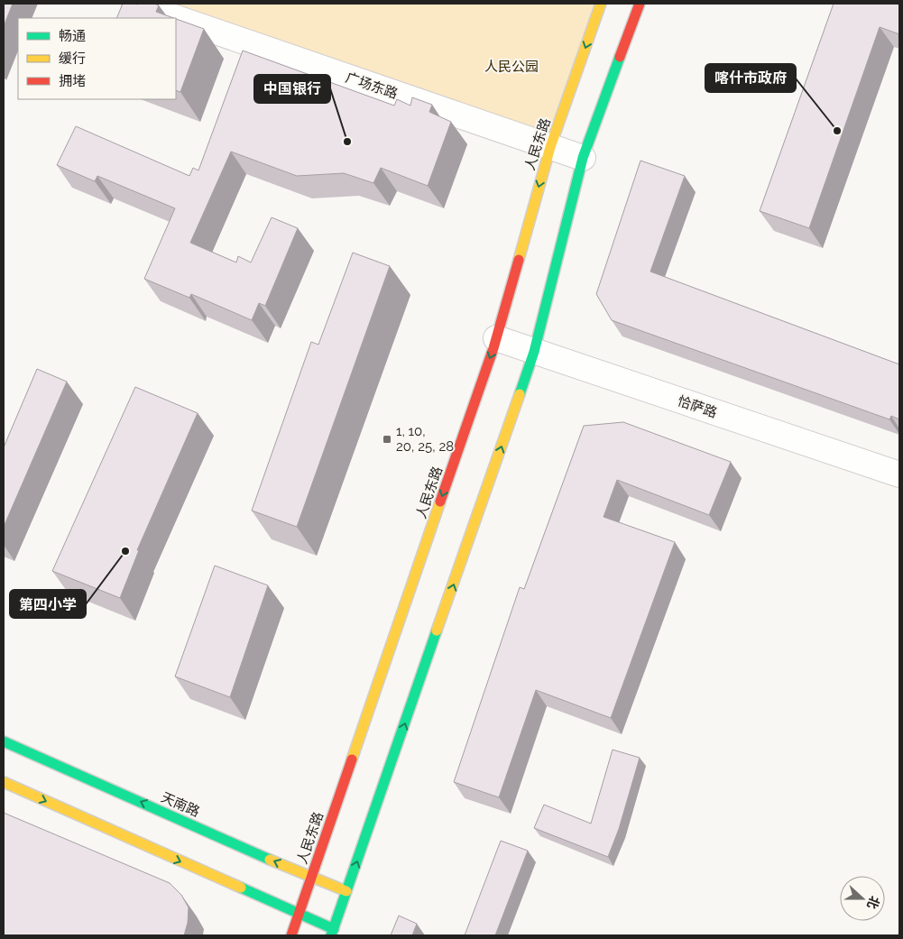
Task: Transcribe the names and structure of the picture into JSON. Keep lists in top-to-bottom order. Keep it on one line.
{"streets":{"main road":["人民东路","天南路"],"street":["广场东路","恰萨路"]},"crossings":[["广场东路","人民东路"],["人民东路","恰萨路"],["人民东路","天南路"]],"parks":["人民公园"],"places":{"other":["喀什市政府","中国银行","第四小学"],"transit":["1, 10, 20, 25, 28"]},"legend":["畅通","缓行","拥堵"],"north":"right"}
